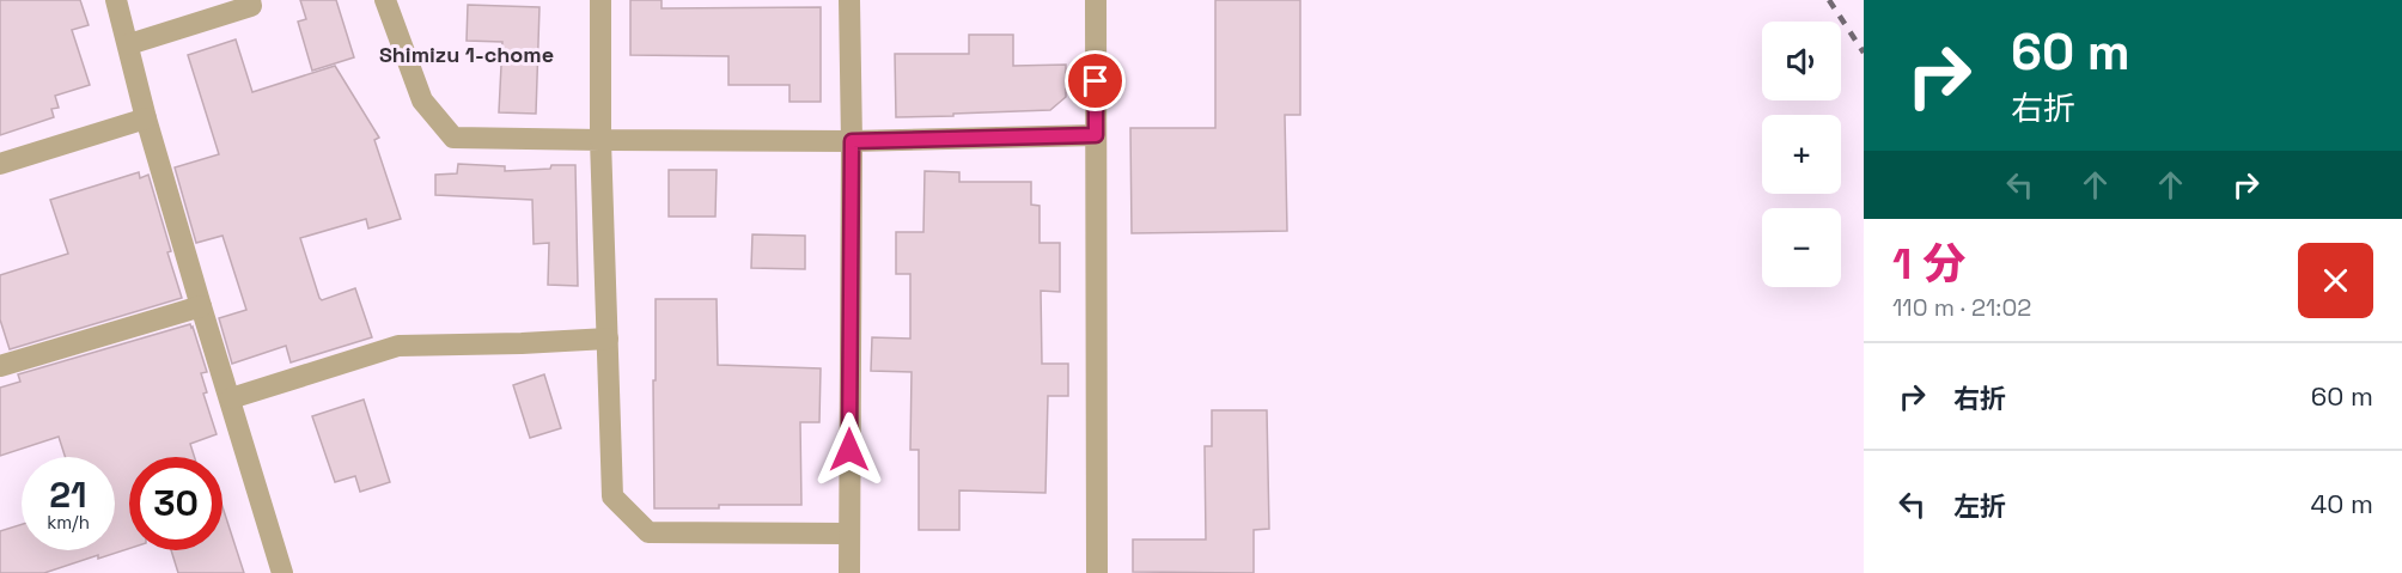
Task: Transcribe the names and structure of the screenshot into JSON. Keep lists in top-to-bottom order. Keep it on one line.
{"districts":["Shimizu 1-chome"],"page":{"turn":["60 m","右折"],"map_buttons":["+","−"],"heading":["1 分","110 m · 21:02"],"list":[{"name":"右折","value":"60 m"},{"name":"左折","value":"40 m"}],"speed":"21 km/h","limit":"30"}}
